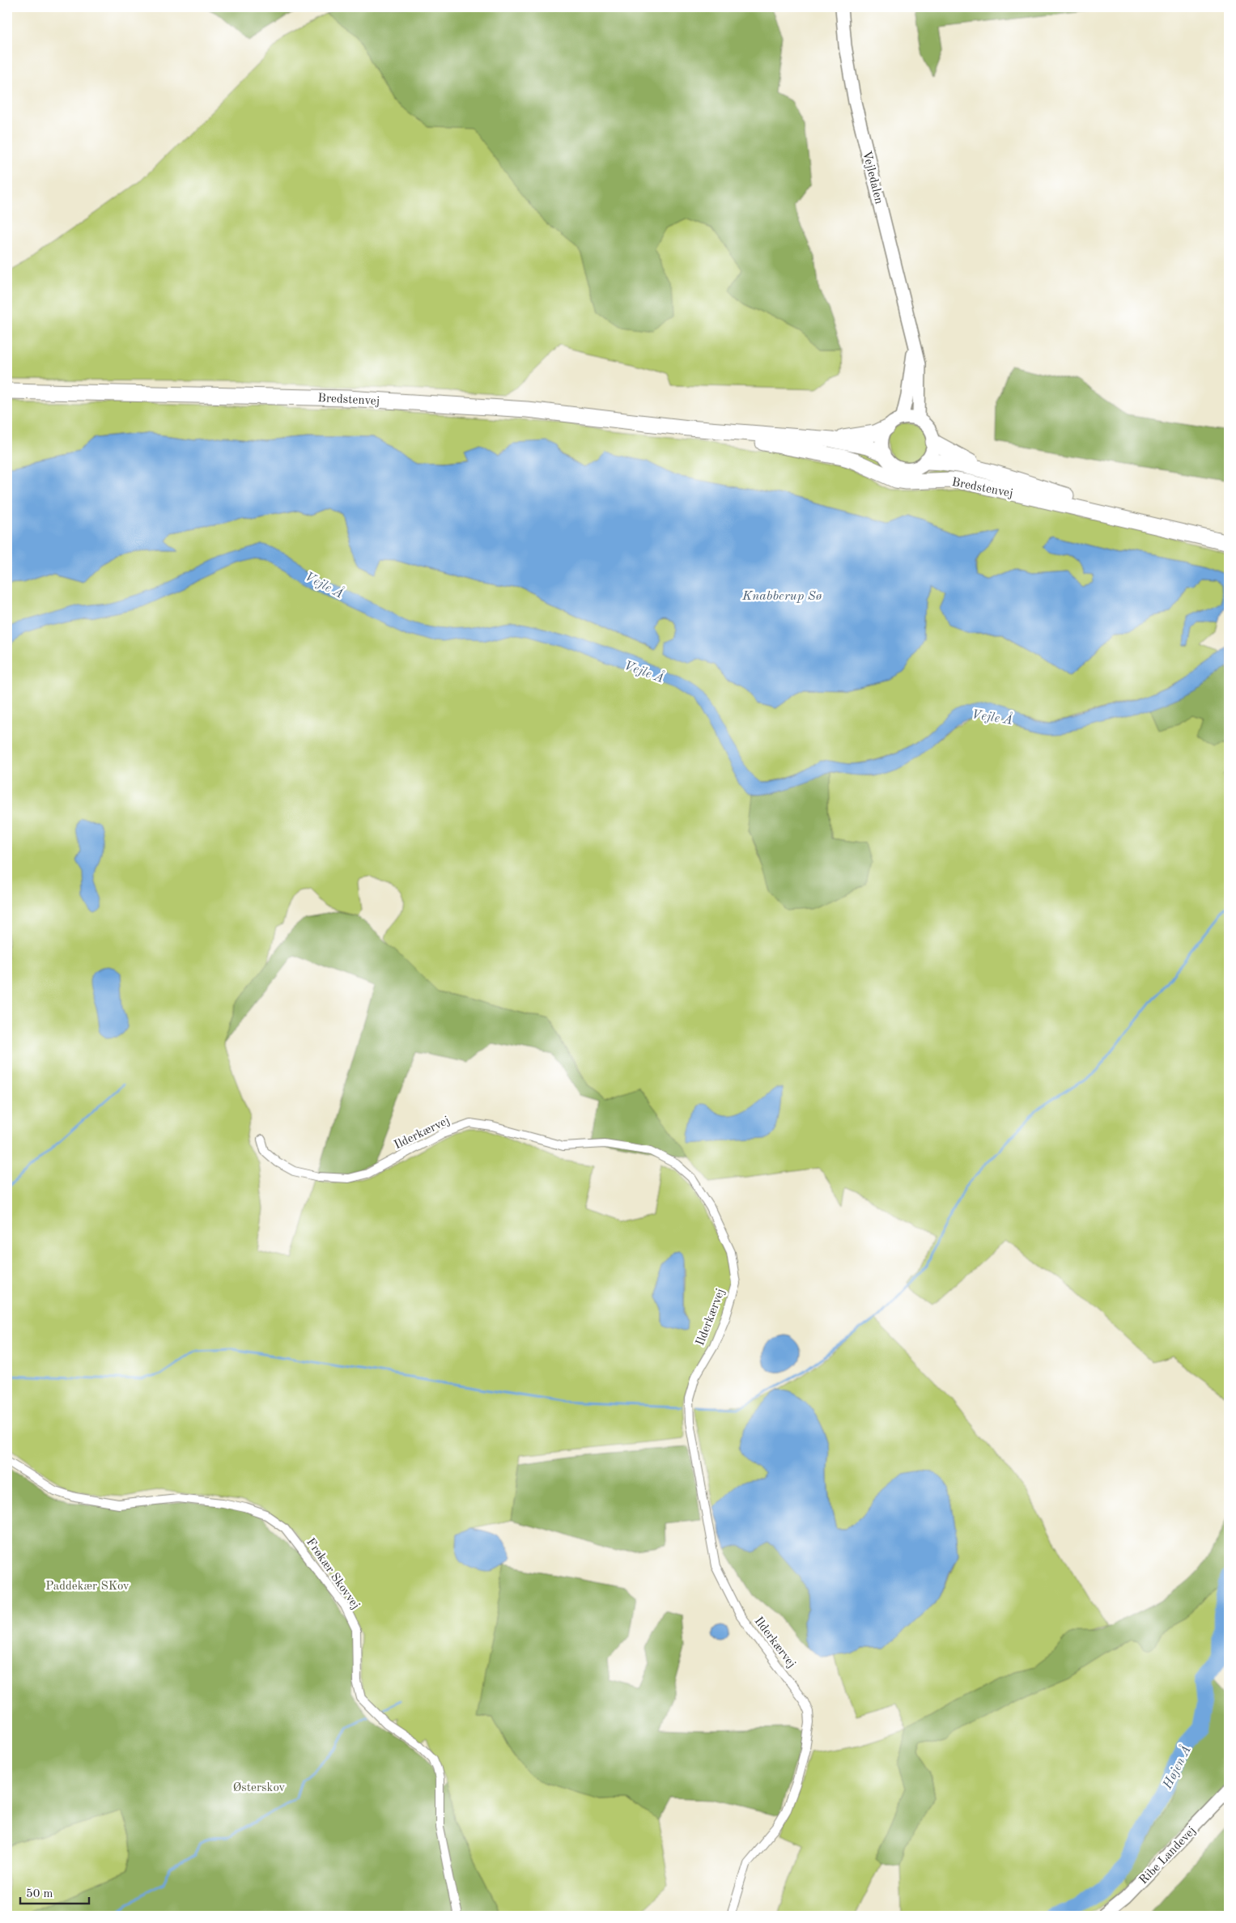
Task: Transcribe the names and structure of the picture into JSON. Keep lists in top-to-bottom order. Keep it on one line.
{"streets":{"highway":["Bredstenvej"],"street":["Vejledalen","Ilderkærvej","Frøkær Skovvej","Ribe Landevej"]},"crossings":[["Vejledalen","Bredstenvej"]],"water":["Vejle Å","Knabberup Sø","Højen Å"],"parks":["Paddekær SKov","Østerskov"],"scale_bar":"50 m"}
